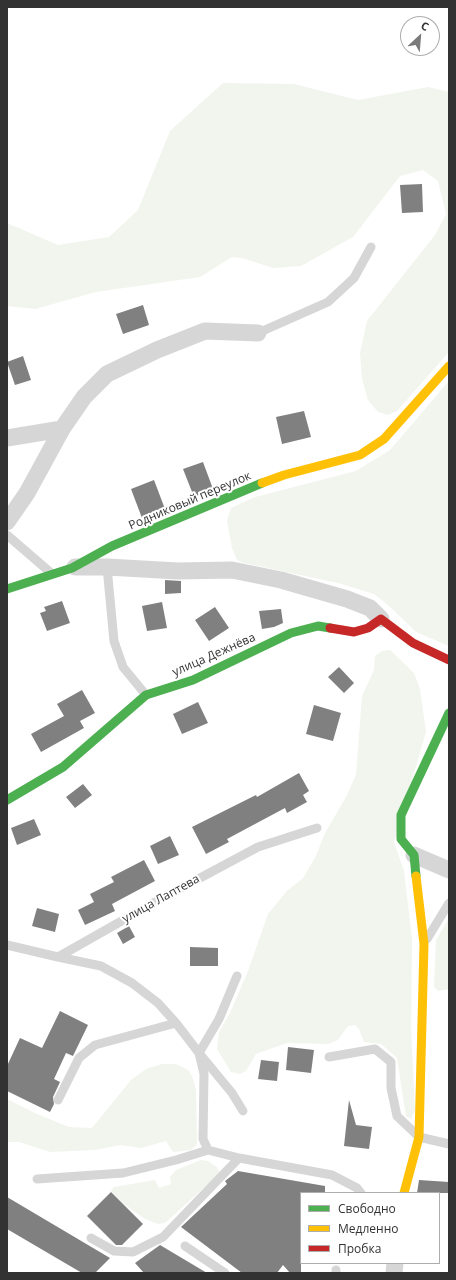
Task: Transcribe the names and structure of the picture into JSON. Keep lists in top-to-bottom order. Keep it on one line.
{"streets":{"street":["Родниковый переулок","улица Дежнёва"],"lane":["улица Лаптева"]},"legend":["Свободно","Медленно","Пробка"],"north":"top right"}
